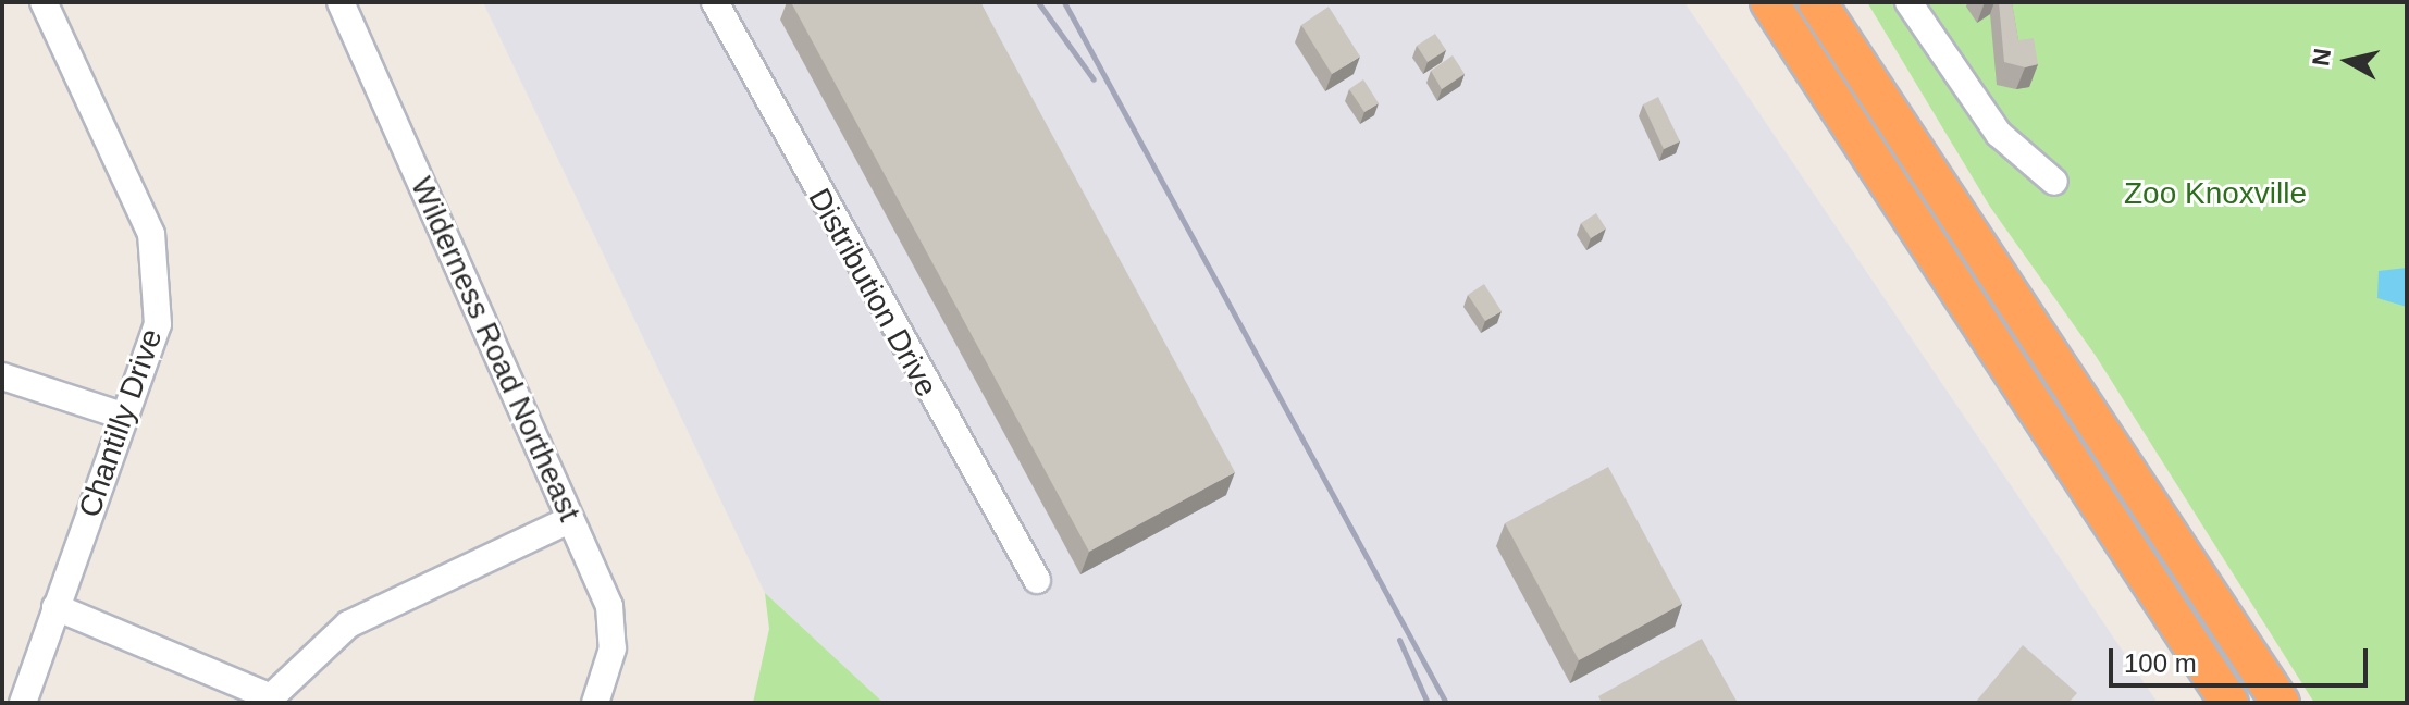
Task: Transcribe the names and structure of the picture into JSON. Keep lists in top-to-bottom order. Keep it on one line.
{"streets":{"street":["Distribution Drive","Wilderness Road Northeast","Chantilly Drive"]},"parks":["Zoo Knoxville"],"scale_bar":"100 m","north":"left"}
